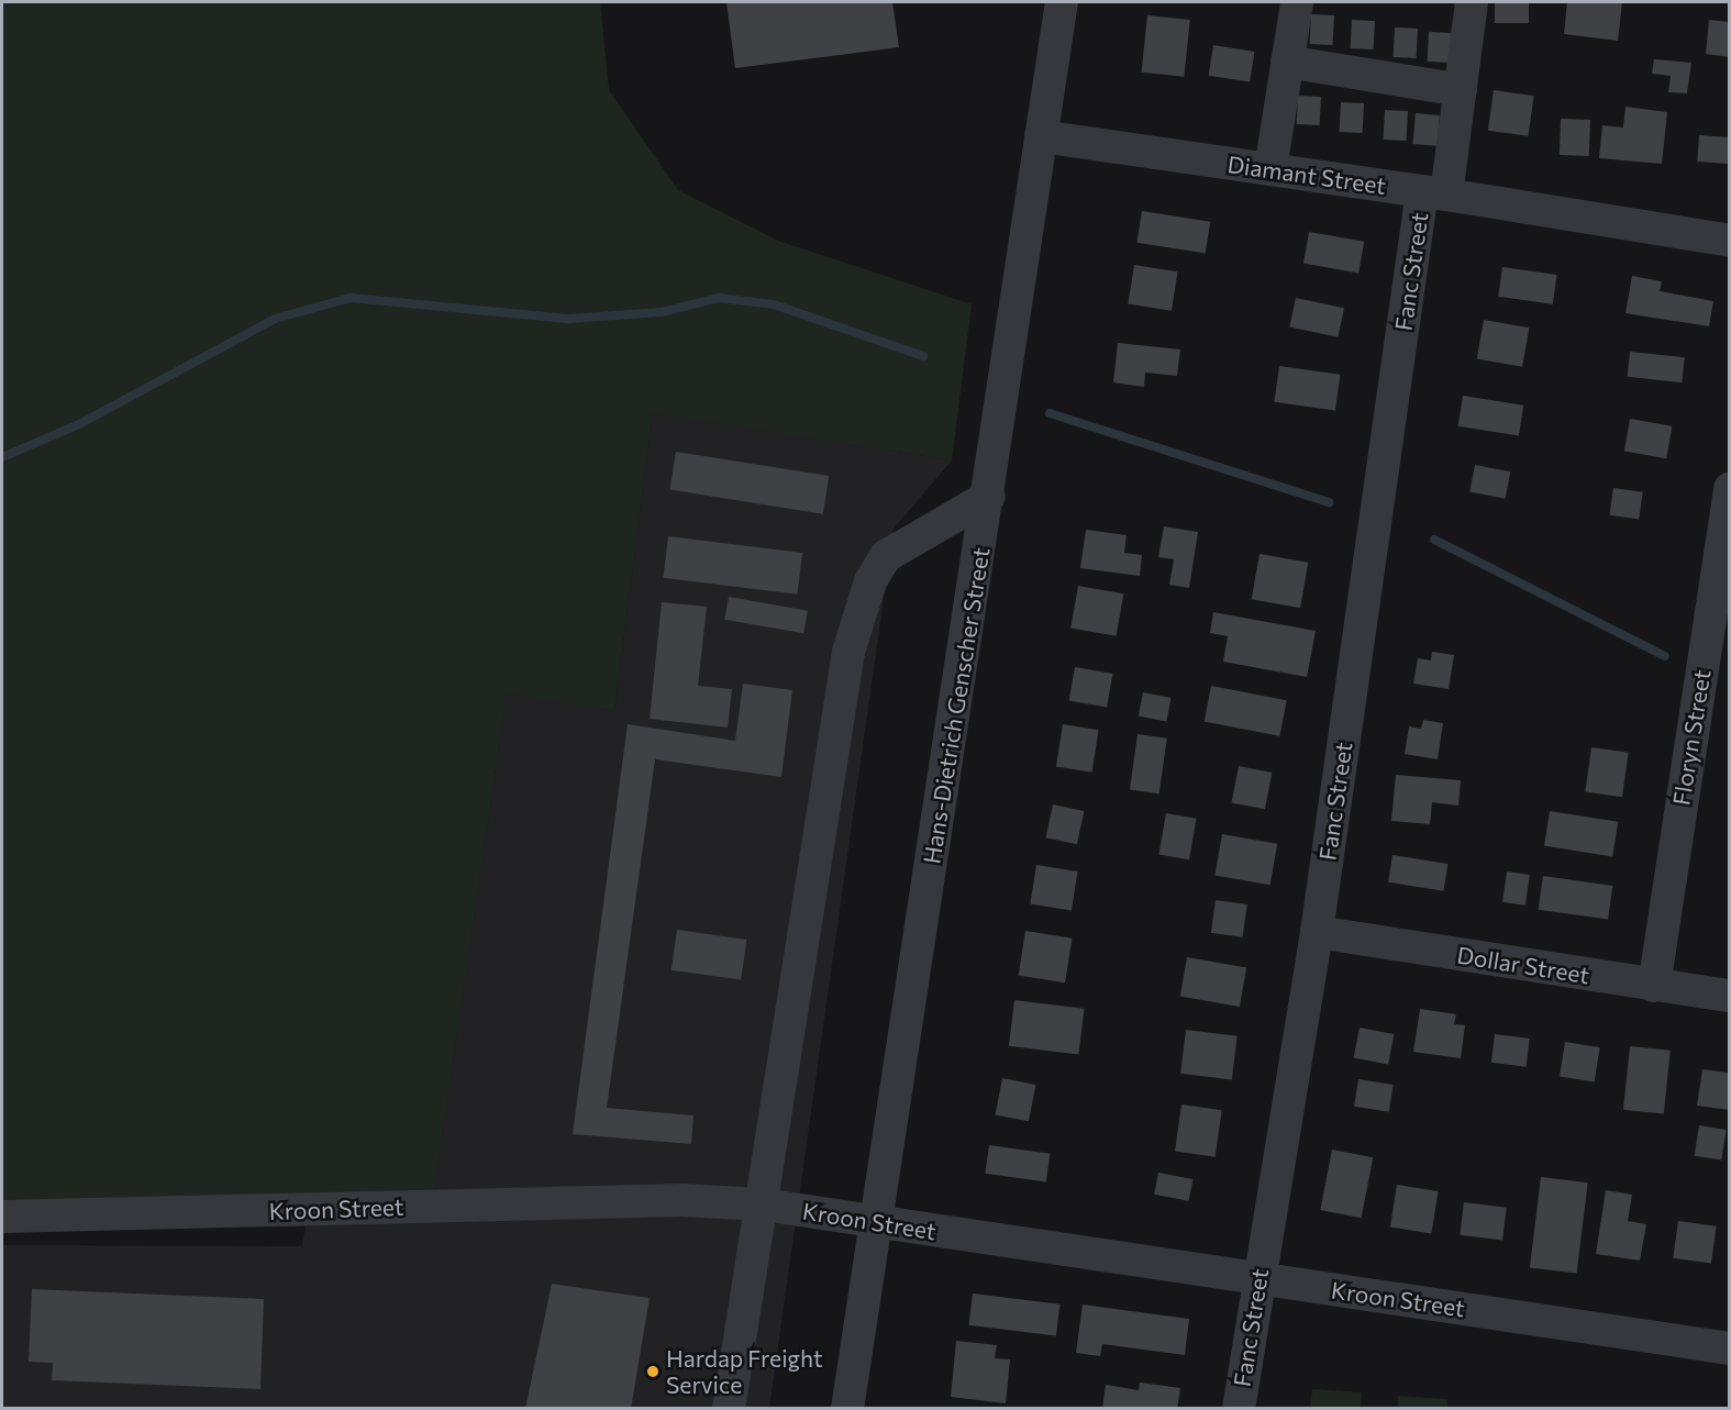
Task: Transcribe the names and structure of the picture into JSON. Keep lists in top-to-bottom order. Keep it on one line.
{"streets":{"street":["Diamant Street","Fanc Street","Hans-Dietrich Genscher Street","Floryn Street","Dollar Street","Kroon Street"]},"crossings":[["Diamant Street","Fanc Street"],["Diamant Street","Hans-Dietrich Genscher Street"],["Fanc Street","Dollar Street"],["Fanc Street","Kroon Street"],["Hans-Dietrich Genscher Street","Kroon Street"],["Floryn Street","Dollar Street"]],"places":["Hardap Freight Service"]}
